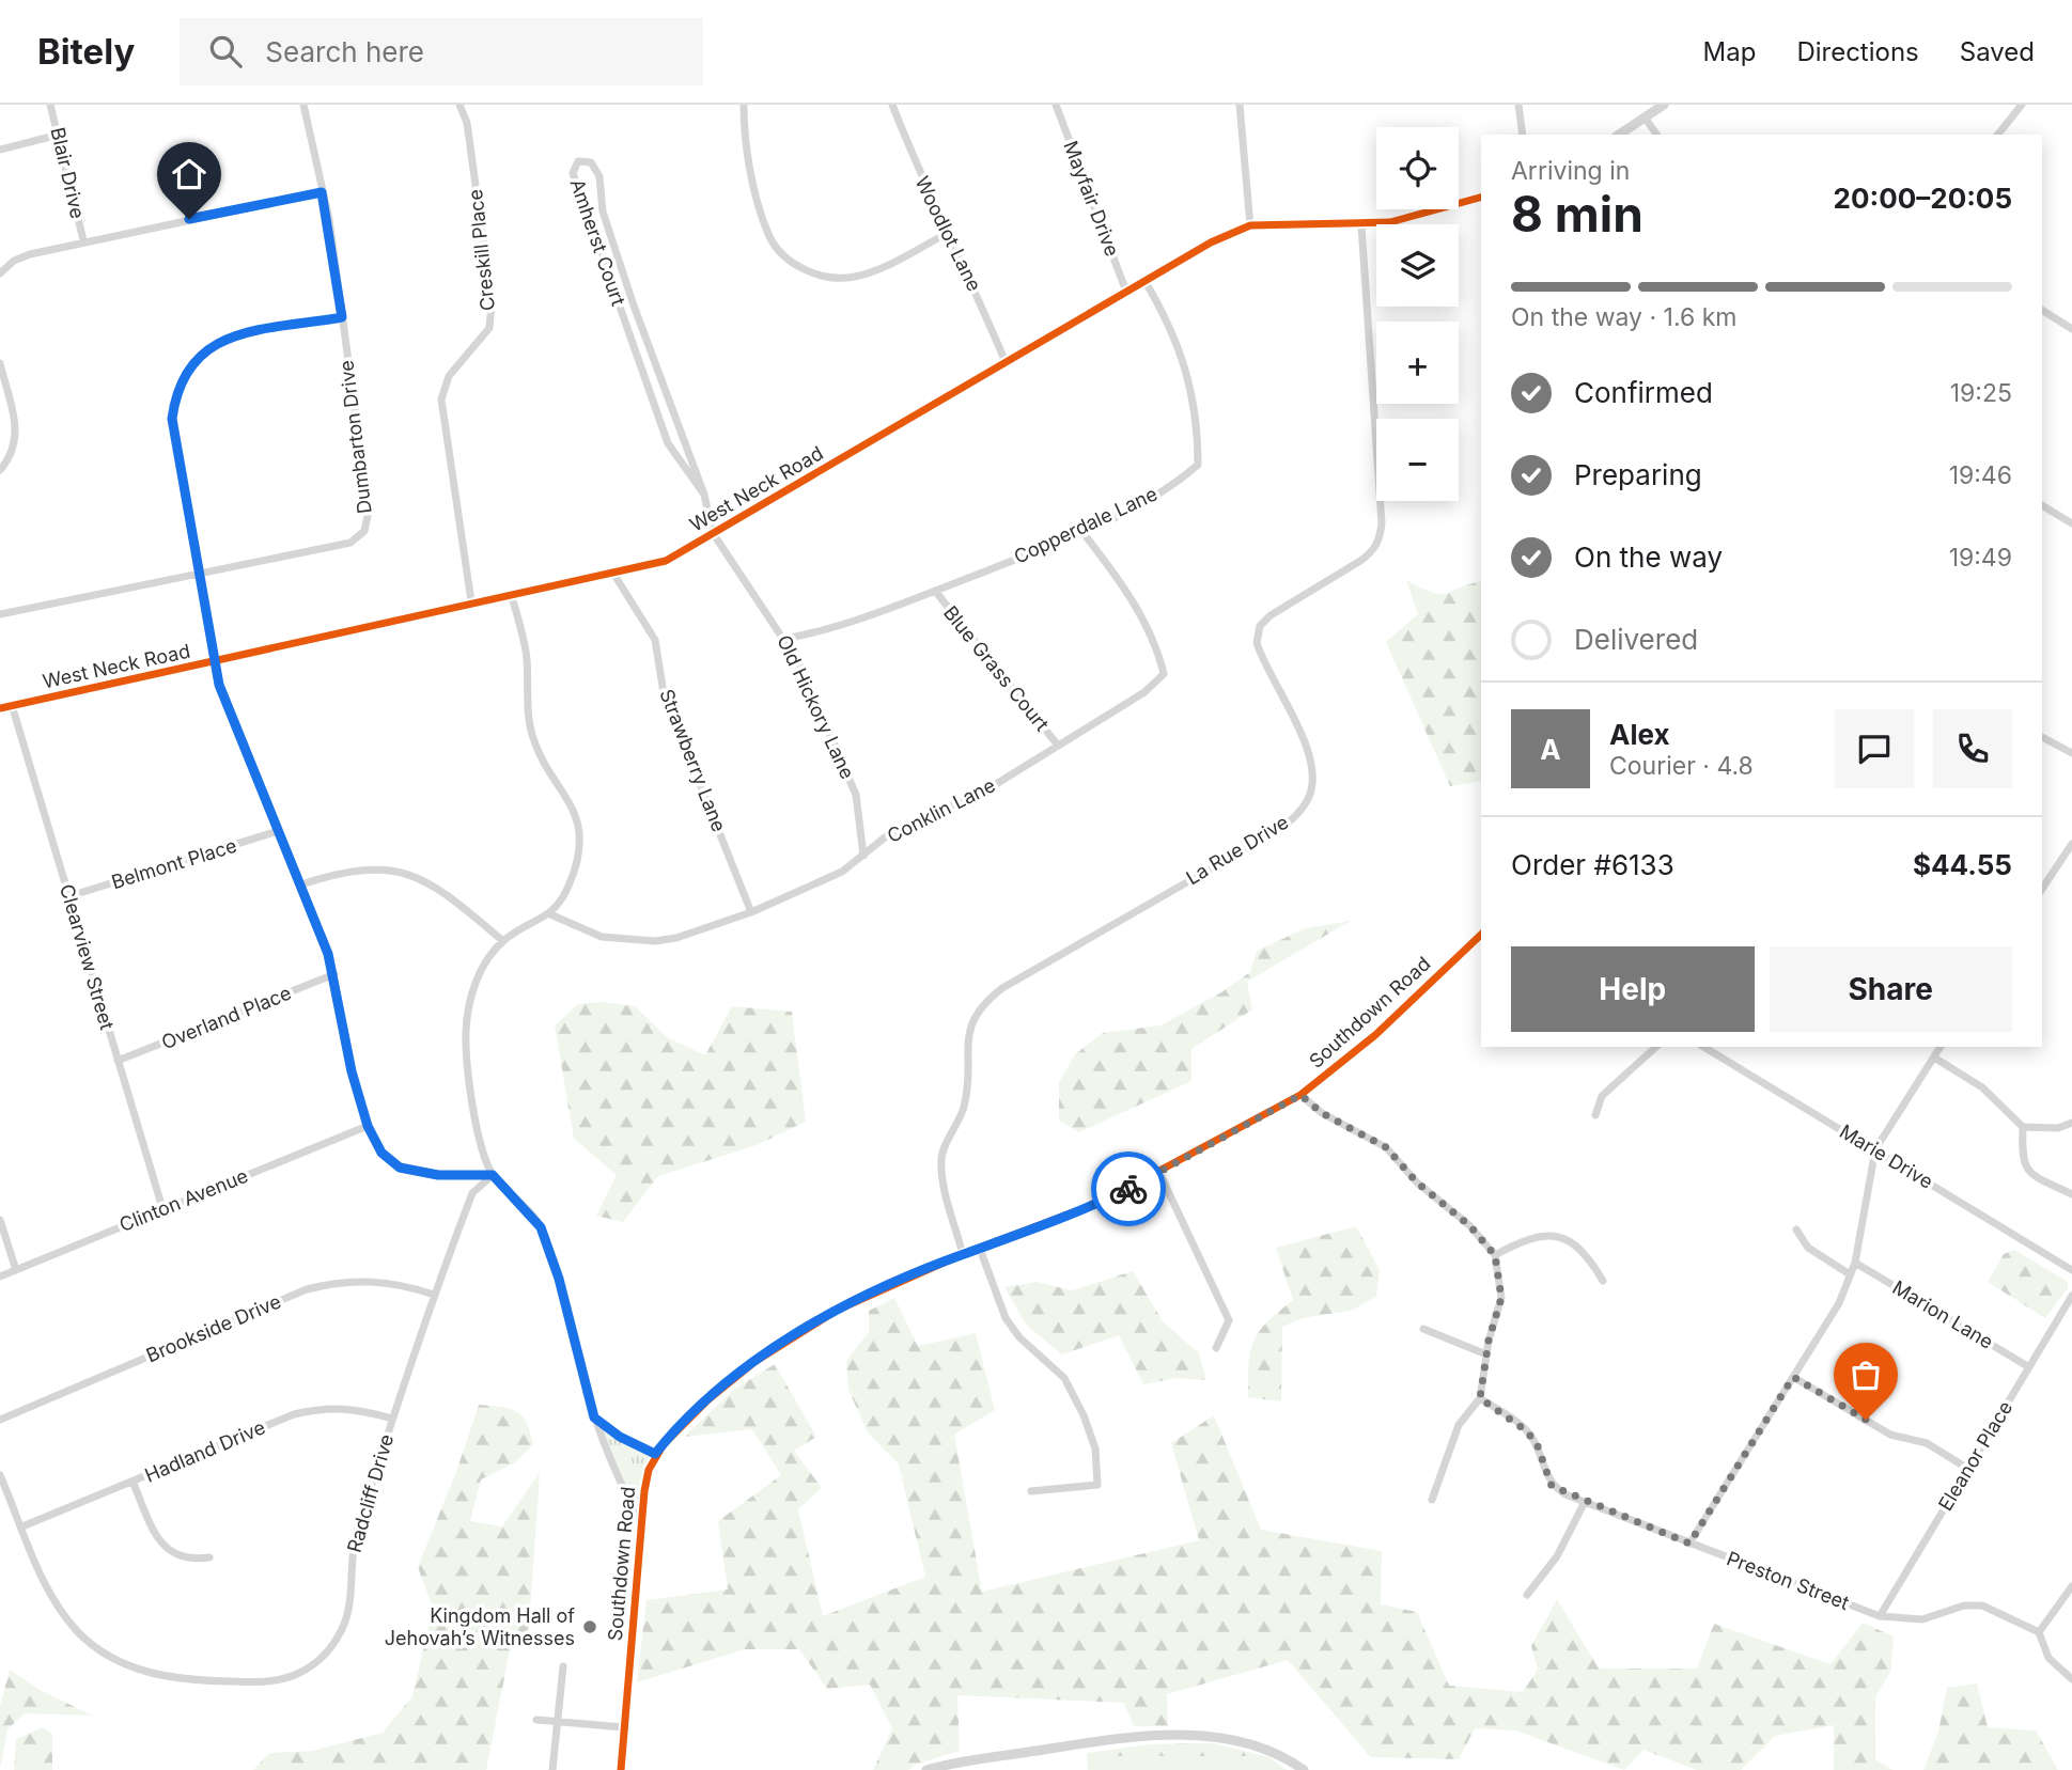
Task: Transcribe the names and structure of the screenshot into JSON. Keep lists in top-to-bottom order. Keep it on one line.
{"streets":{"street":["Blair Drive","Mayfair Drive","Woodlot Lane","Amherst Court","Creskill Place","Dumbarton Drive","West Neck Road","Copperdale Lane","Blue Grass Court","Old Hickory Lane","Strawberry Lane","Conklin Lane","La Rue Drive","Belmont Place","Clearview Street","Southdown Road","Overland Place","Marie Drive","Clinton Avenue","Marion Lane","Brookside Drive","Hadland Drive","Eleanor Place","Radcliff Drive","Preston Street"]},"crossings":[["Mayfair Drive","West Neck Road"],["Woodlot Lane","West Neck Road"],["Amherst Court","West Neck Road"],["Amherst Court","Old Hickory Lane"],["Creskill Place","West Neck Road"],["West Neck Road","Copperdale Lane"],["West Neck Road","Old Hickory Lane"],["West Neck Road","Strawberry Lane"],["West Neck Road","La Rue Drive"],["West Neck Road","Clearview Street"],["Copperdale Lane","Blue Grass Court"],["Copperdale Lane","Old Hickory Lane"],["Copperdale Lane","Conklin Lane"],["Blue Grass Court","Conklin Lane"],["Old Hickory Lane","Conklin Lane"],["Strawberry Lane","Conklin Lane"],["La Rue Drive","Southdown Road"],["Belmont Place","Clearview Street"],["Clearview Street","Overland Place"],["Clearview Street","Clinton Avenue"],["Marion Lane","Eleanor Place"],["Brookside Drive","Radcliff Drive"],["Hadland Drive","Radcliff Drive"],["Eleanor Place","Preston Street"]],"places":["Kingdom Hall of Jehovah’s Witnesses"],"page":{"header":"Bitely","search":"Search here","nav":["Map","Directions","Saved"],"map_buttons":["+","−"],"heading":["8 min","Arriving in","20:00–20:05"],"panel":["Alex","Courier · 4.8","Order #6133","$44.55"],"bar":"On the way · 1.6 km","list":[["Confirmed","19:25"],["Preparing","19:46"],["On the way","19:49"],"Delivered"],"round":"A","buttons":["Help","Share"]}}
